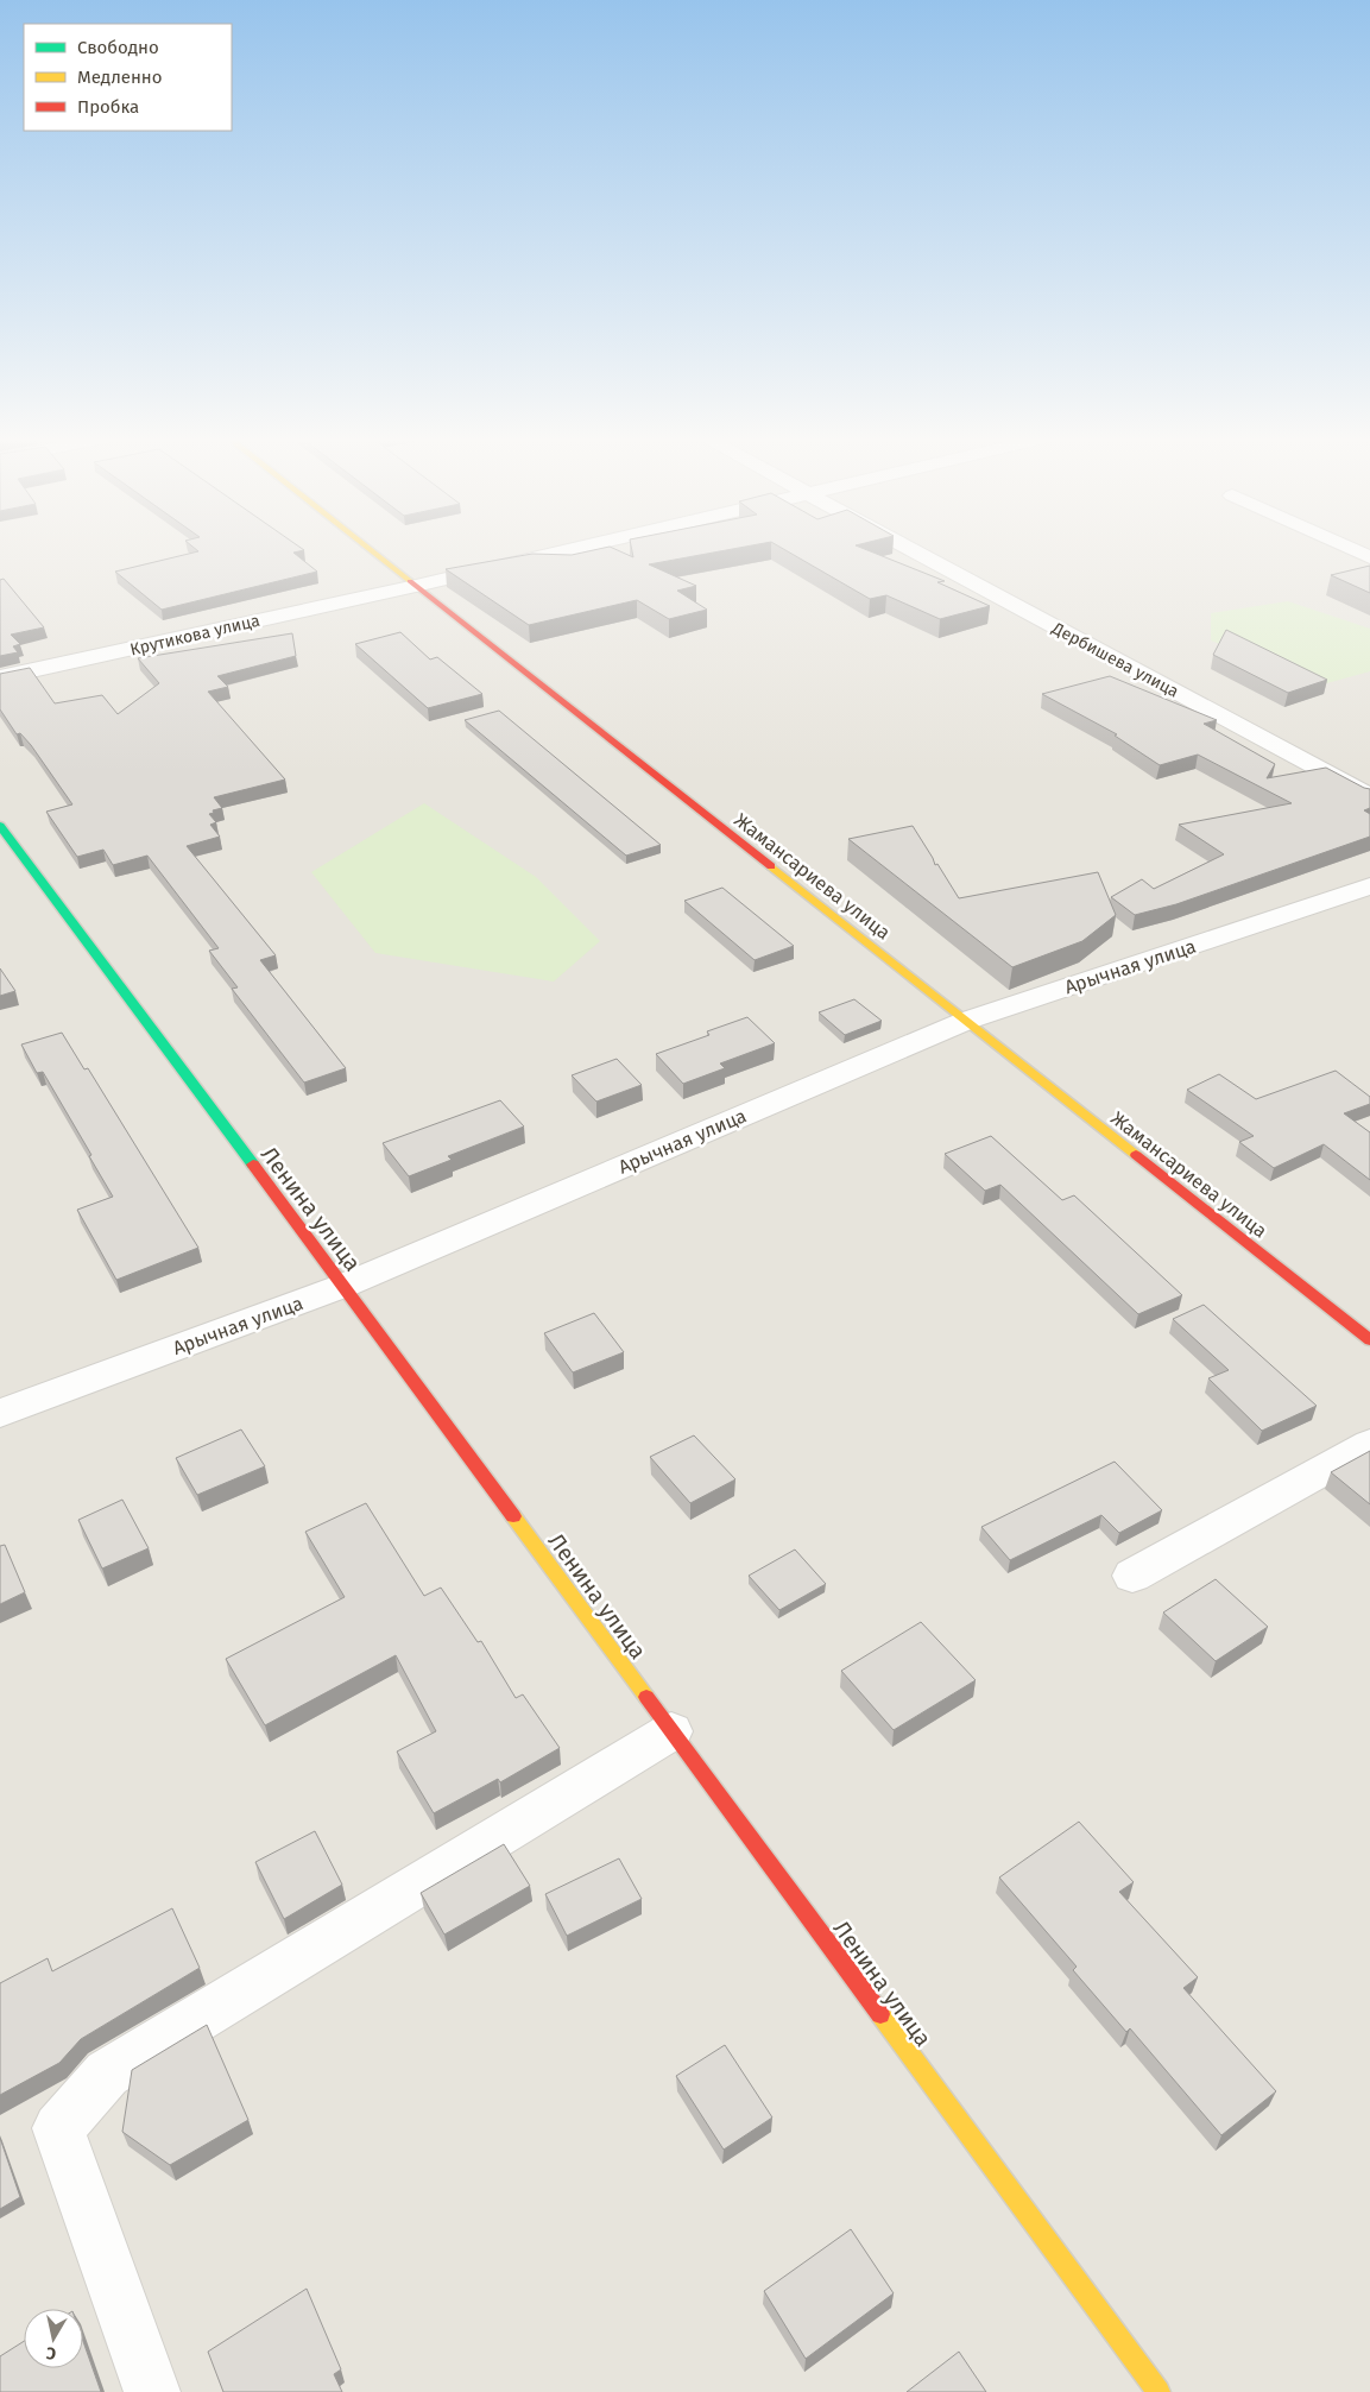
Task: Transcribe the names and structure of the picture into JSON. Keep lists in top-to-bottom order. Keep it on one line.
{"streets":{"street":["Крутикова улица","Дербишева улица","Жамансариева улица","Арычная улица","Ленина улица"]},"crossings":[["Крутикова улица","Жамансариева улица"],["Жамансариева улица","Арычная улица"],["Арычная улица","Ленина улица"]],"legend":["Свободно","Медленно","Пробка"],"north":"bottom"}
